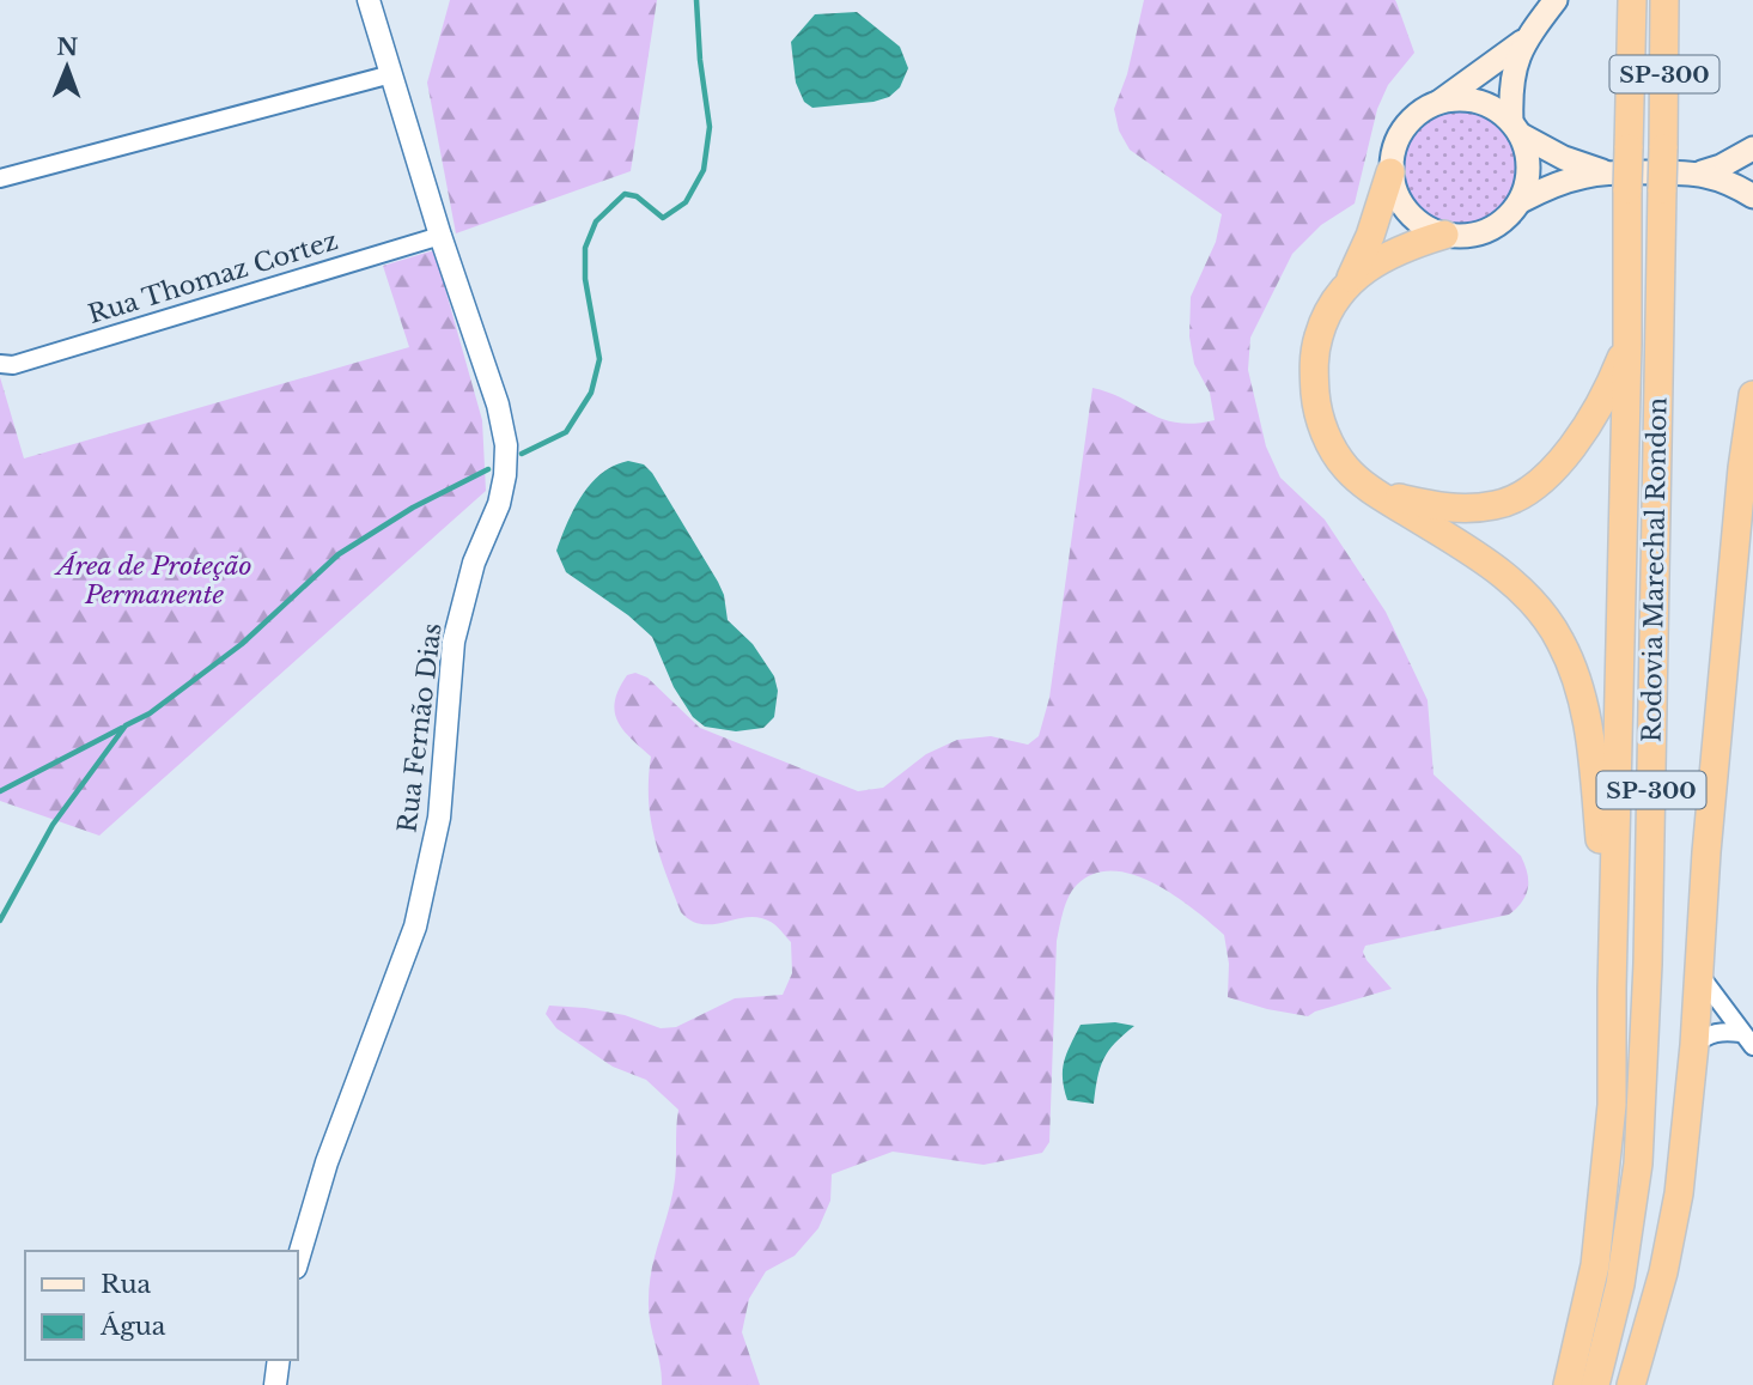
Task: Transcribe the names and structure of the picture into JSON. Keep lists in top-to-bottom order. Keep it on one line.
{"streets":{"highway":["SP-300","Rodovia Marechal Rondon"],"street":["Rua Thomaz Cortez","Rua Fernão Dias"]},"crossings":[["Rua Thomaz Cortez","Rua Fernão Dias"]],"parks":["Área de Proteção Permanente"],"legend":["Rua","Água"],"north":"top"}
